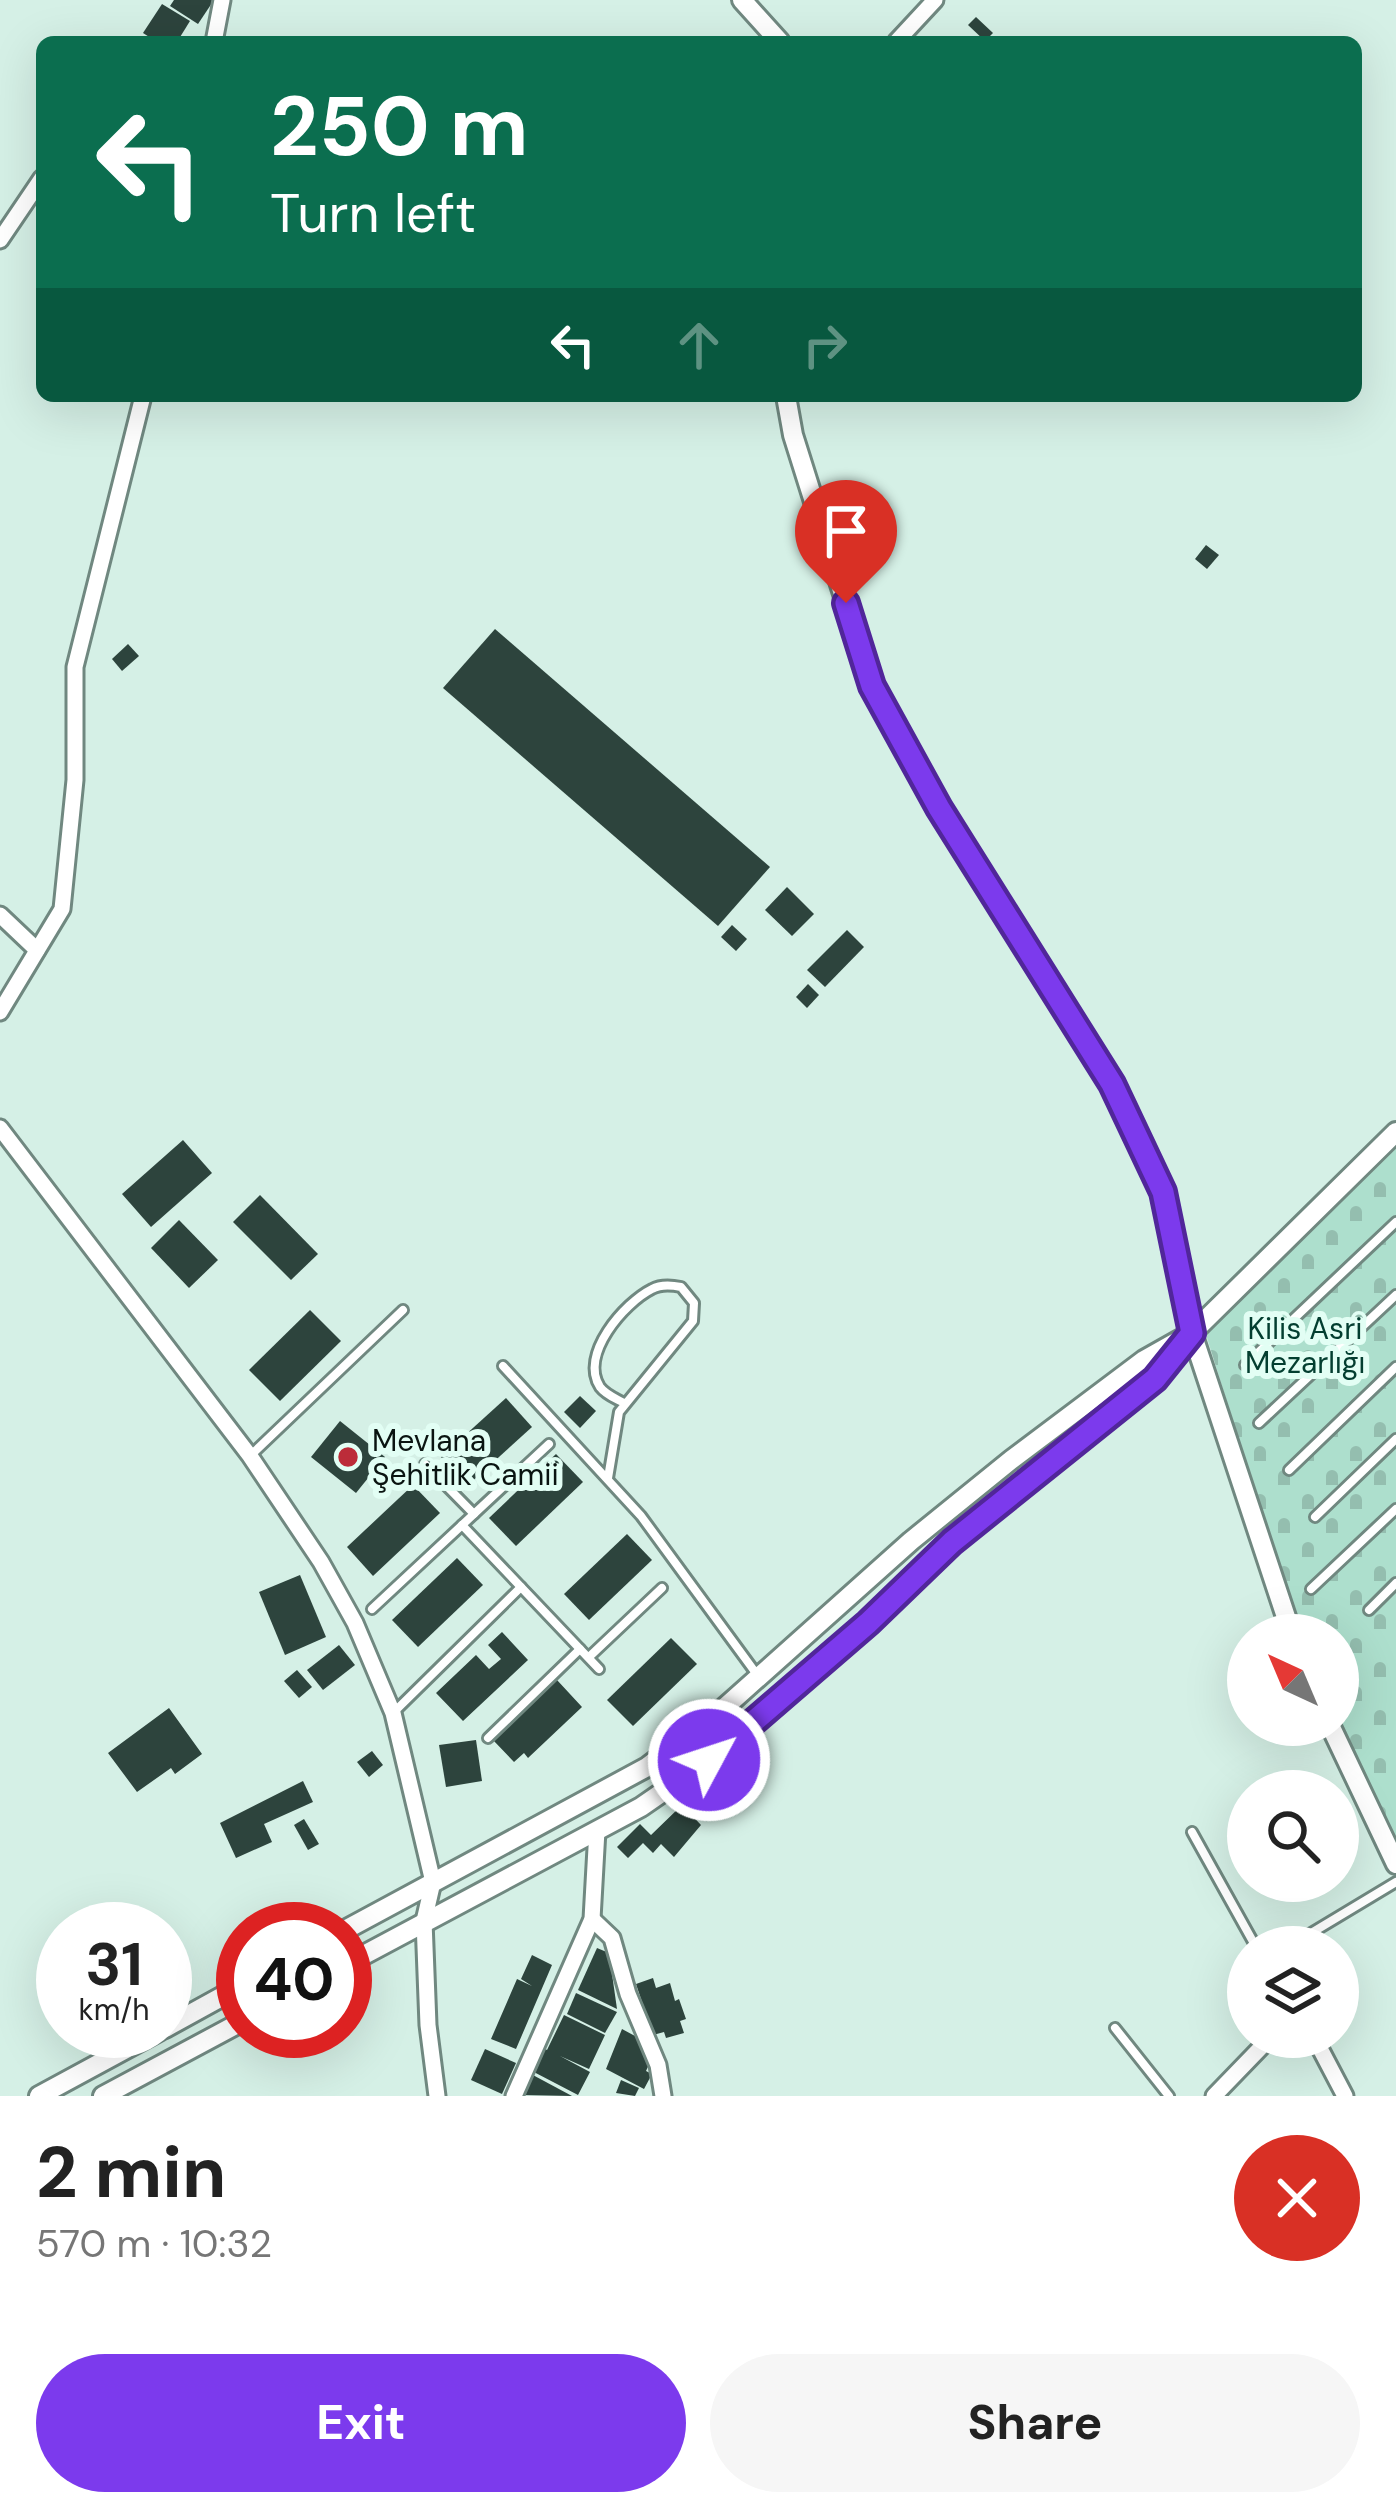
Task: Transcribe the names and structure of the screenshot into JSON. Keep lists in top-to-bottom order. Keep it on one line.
{"parks":["Kilis Asri Mezarlığı"],"places":["Mevlana Şehitlik Camii"],"north":"top left","page":{"turn":["250 m","Turn left"],"speed":"31 km/h","limit":"40","heading":["2 min","570 m · 10:32"],"buttons":["Exit","Share"]}}
